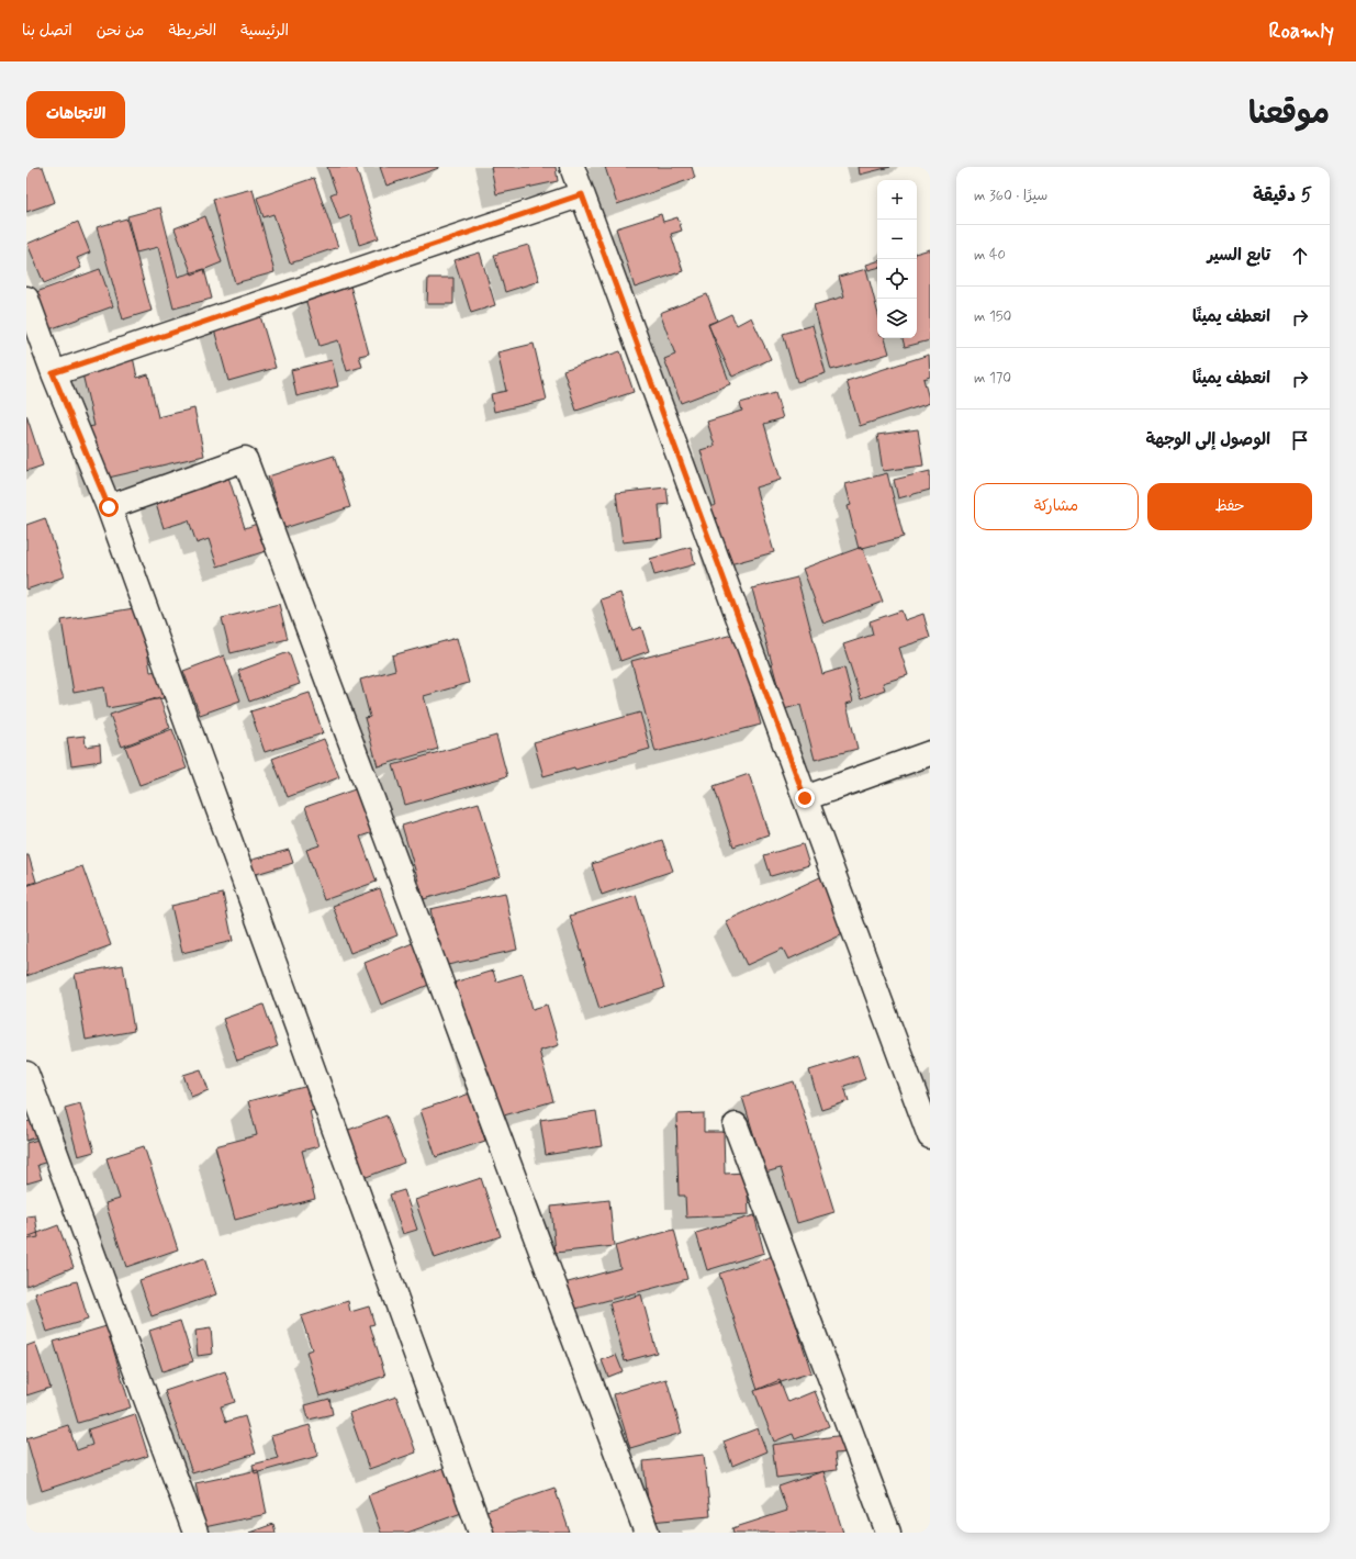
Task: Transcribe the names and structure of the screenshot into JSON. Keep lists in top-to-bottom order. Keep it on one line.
{"page":{"header":"Roamly","nav":["الرئيسية","الخريطة","من نحن","اتصل بنا"],"title":"موقعنا","buttons":["الاتجاهات",["حفظ","مشاركة"]],"heading":["5 دقيقة","سيرًا · 360 m"],"map_buttons":["+","−"],"list":[["تابع السير","40 m"],["انعطف يمينًا","150 m"],["انعطف يمينًا","170 m"],"الوصول إلى الوجهة"]}}
